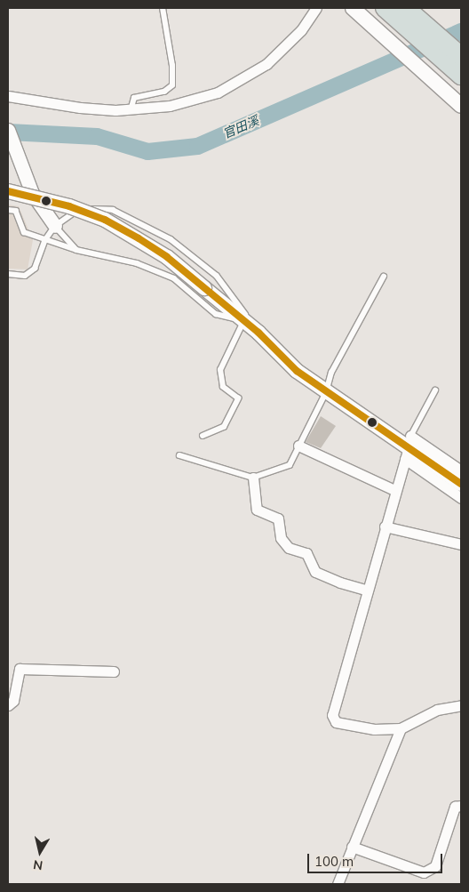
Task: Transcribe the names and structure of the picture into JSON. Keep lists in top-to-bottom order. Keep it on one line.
{"water":["官田溪"],"scale_bar":"100 m","north":"bottom"}
